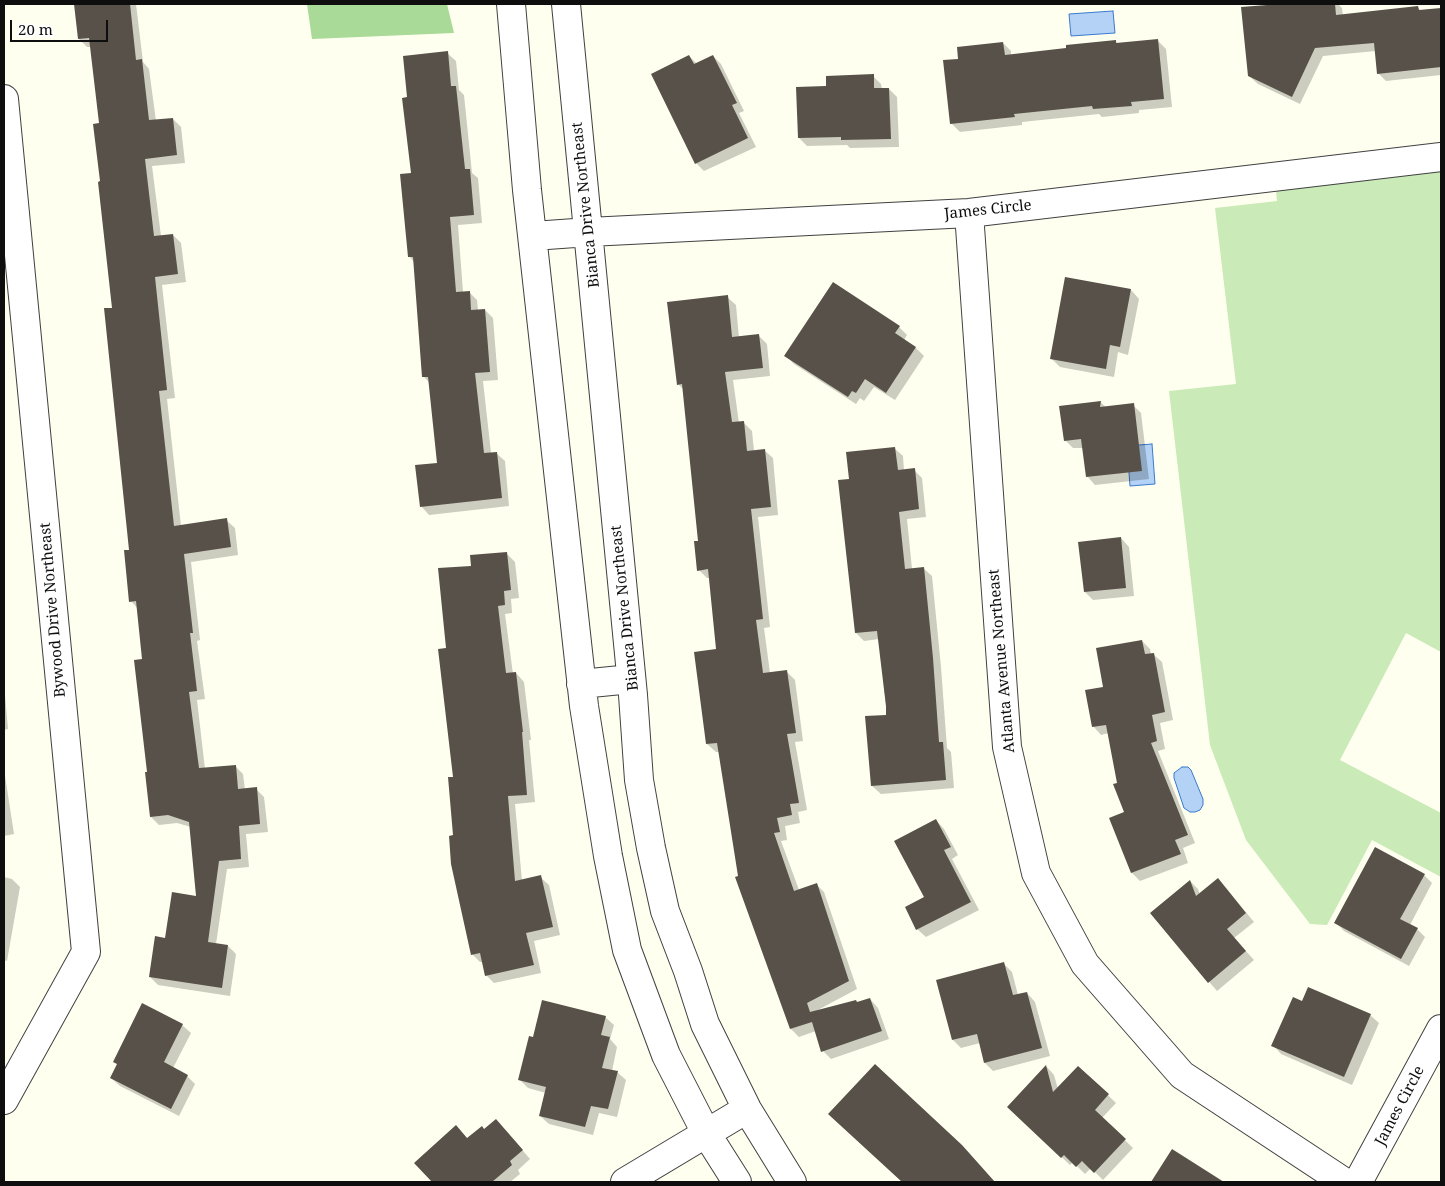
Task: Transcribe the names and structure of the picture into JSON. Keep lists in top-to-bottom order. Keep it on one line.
{"streets":{"street":["Bianca Drive Northeast","James Circle","Bywood Drive Northeast","Atlanta Avenue Northeast"]},"crossings":[["Bianca Drive Northeast","James Circle"],["James Circle","Atlanta Avenue Northeast"]],"scale_bar":"20 m"}
